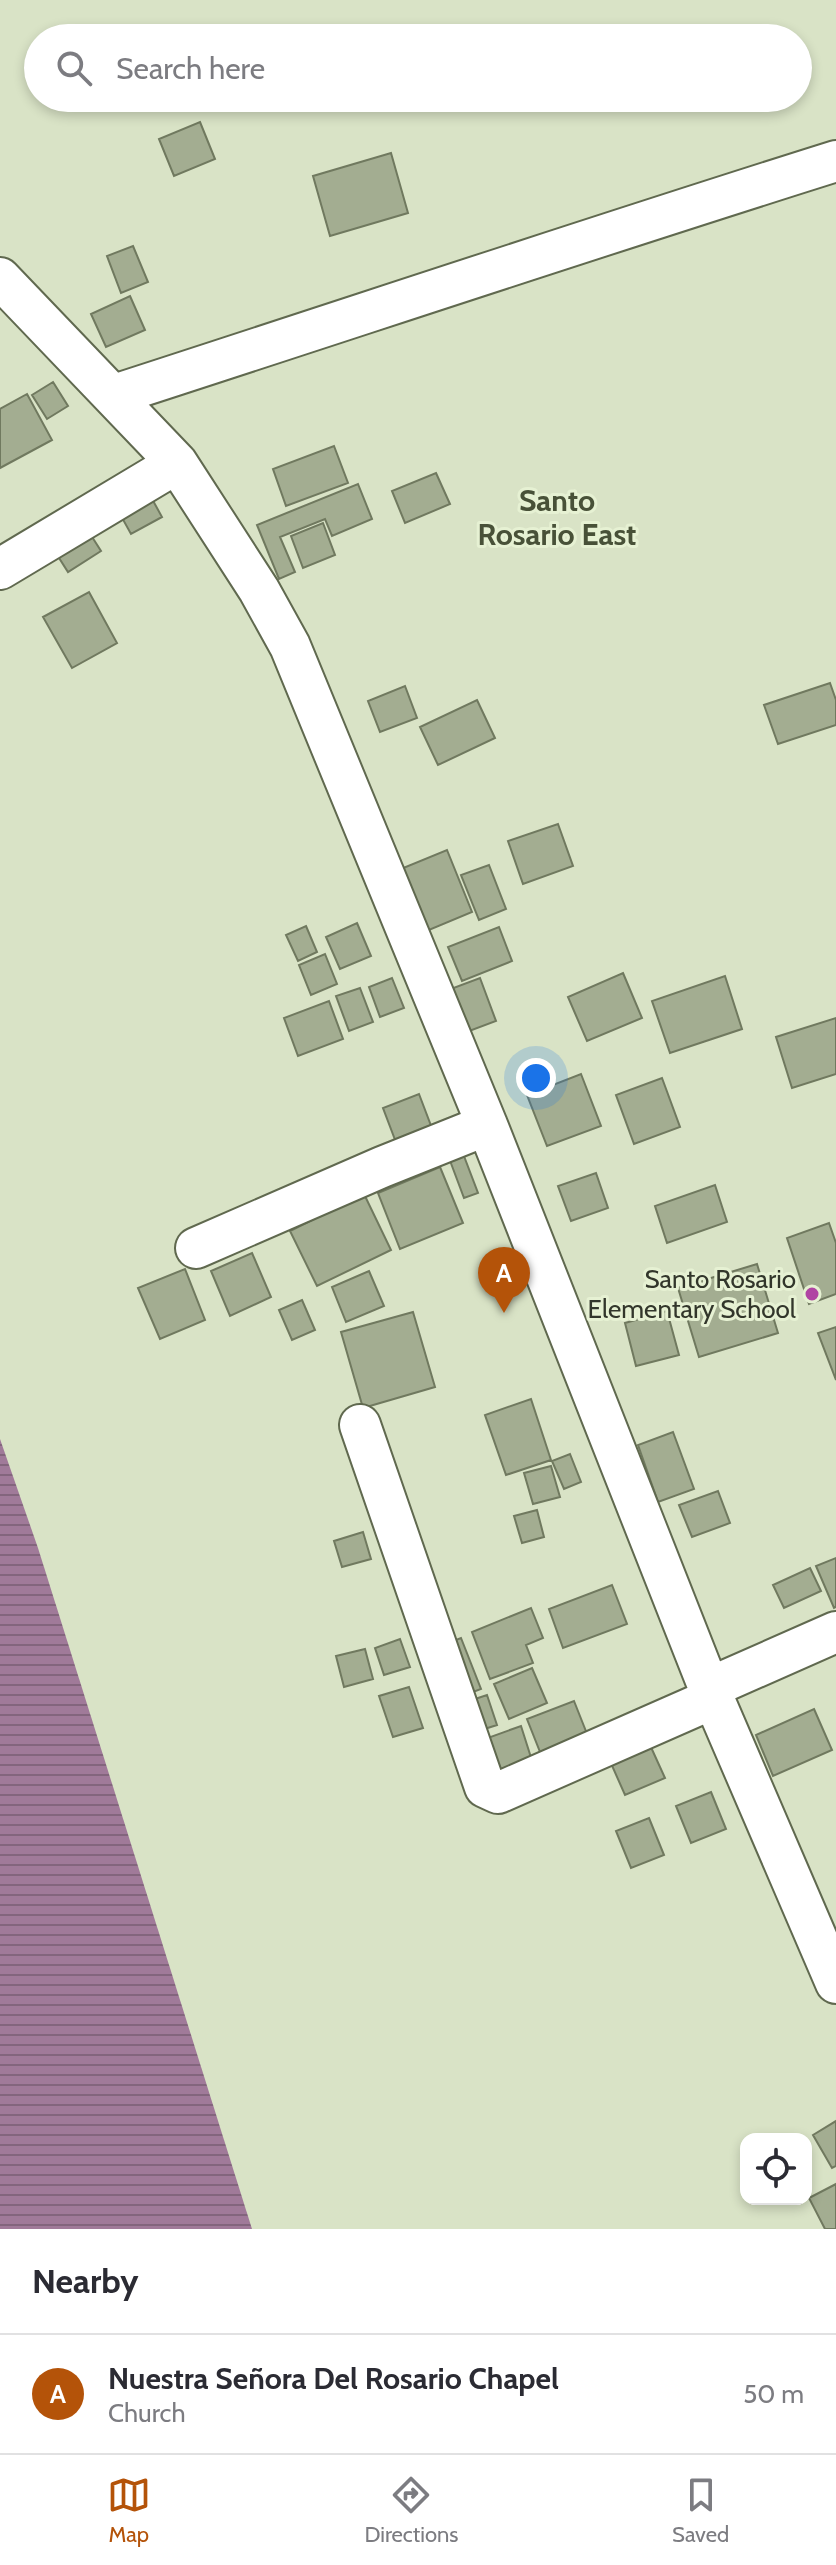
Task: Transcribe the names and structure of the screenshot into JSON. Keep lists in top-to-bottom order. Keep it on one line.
{"districts":["Santo Rosario East"],"places":["Santo Rosario Elementary School"],"page":{"search":"Search here","pins":"A","heading":"Nearby","list":[{"mark":"A","name":"Nuestra Señora Del Rosario Chapel","note":"Church","value":"50 m"}],"nav":["Map","Directions","Saved"]}}
